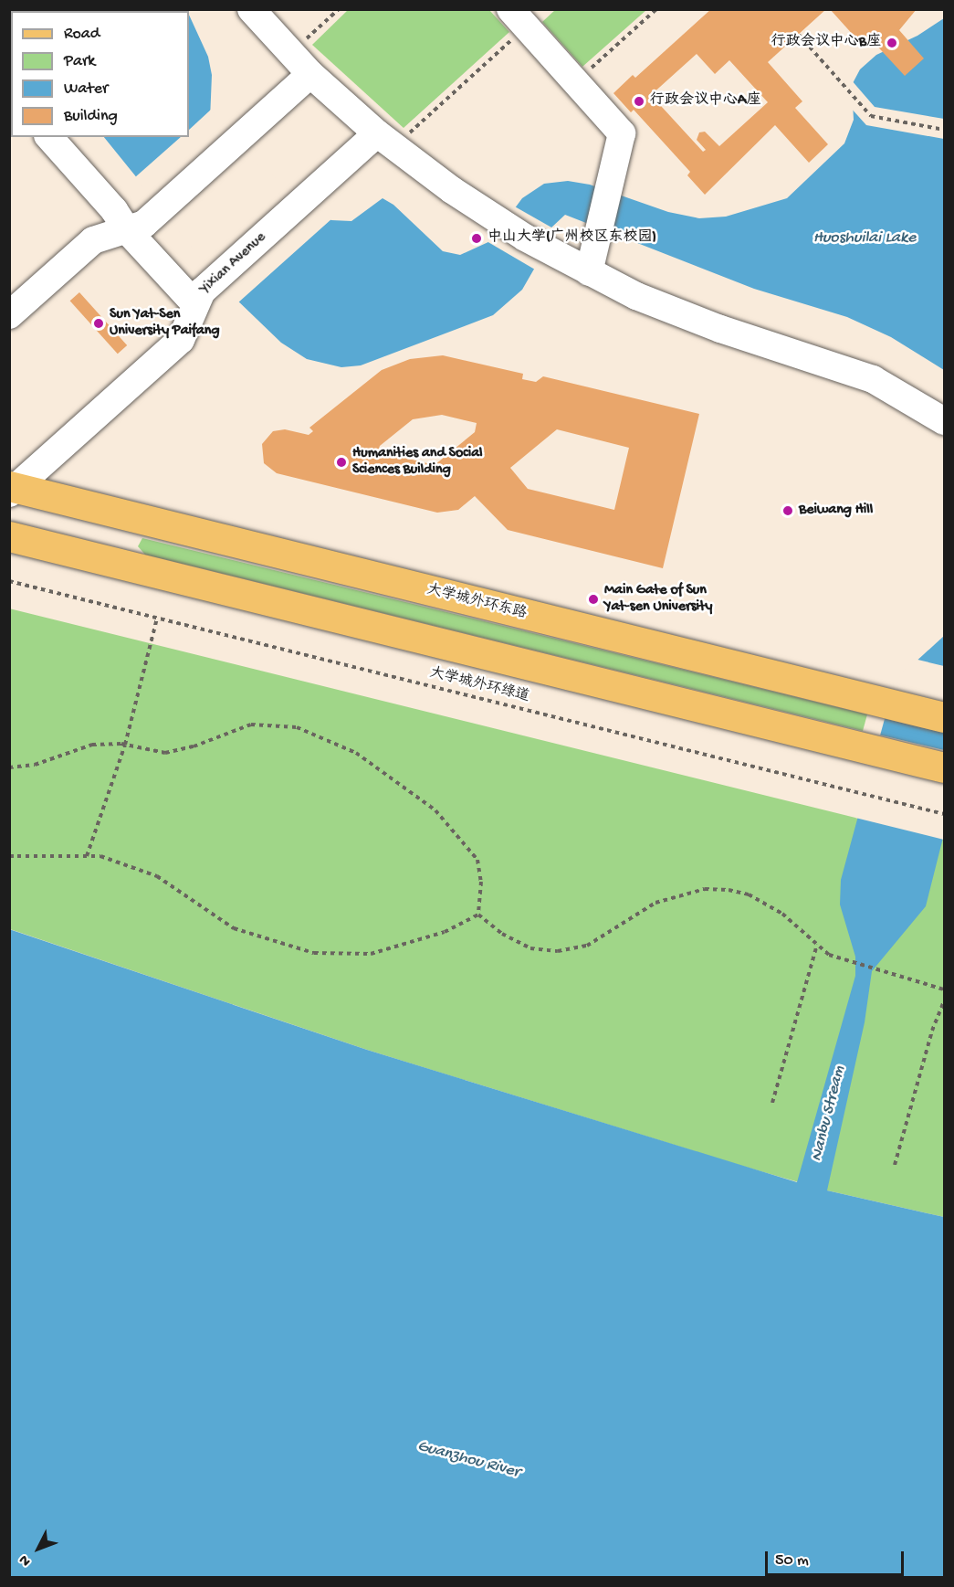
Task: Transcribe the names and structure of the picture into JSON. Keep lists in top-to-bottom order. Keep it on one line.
{"streets":{"main road":["大学城外环东路"],"lane":["Yixian Avenue"],"path":["大学城外环绿道"]},"crossings":[["Yixian Avenue","大学城外环东路"]],"water":["Huoshuilai Lake","Nanbu Stream","Guanzhou River"],"places":["行政会议中心B座","行政会议中心A座","中山大学(广州校区东校园)","Sun Yat-Sen University Paifang","Humanities and Social Sciences Building","Beiwang Hill","Main Gate of Sun Yat-sen University"],"legend":["Road","Park","Water","Building"],"scale_bar":"50 m","north":"bottom left"}
